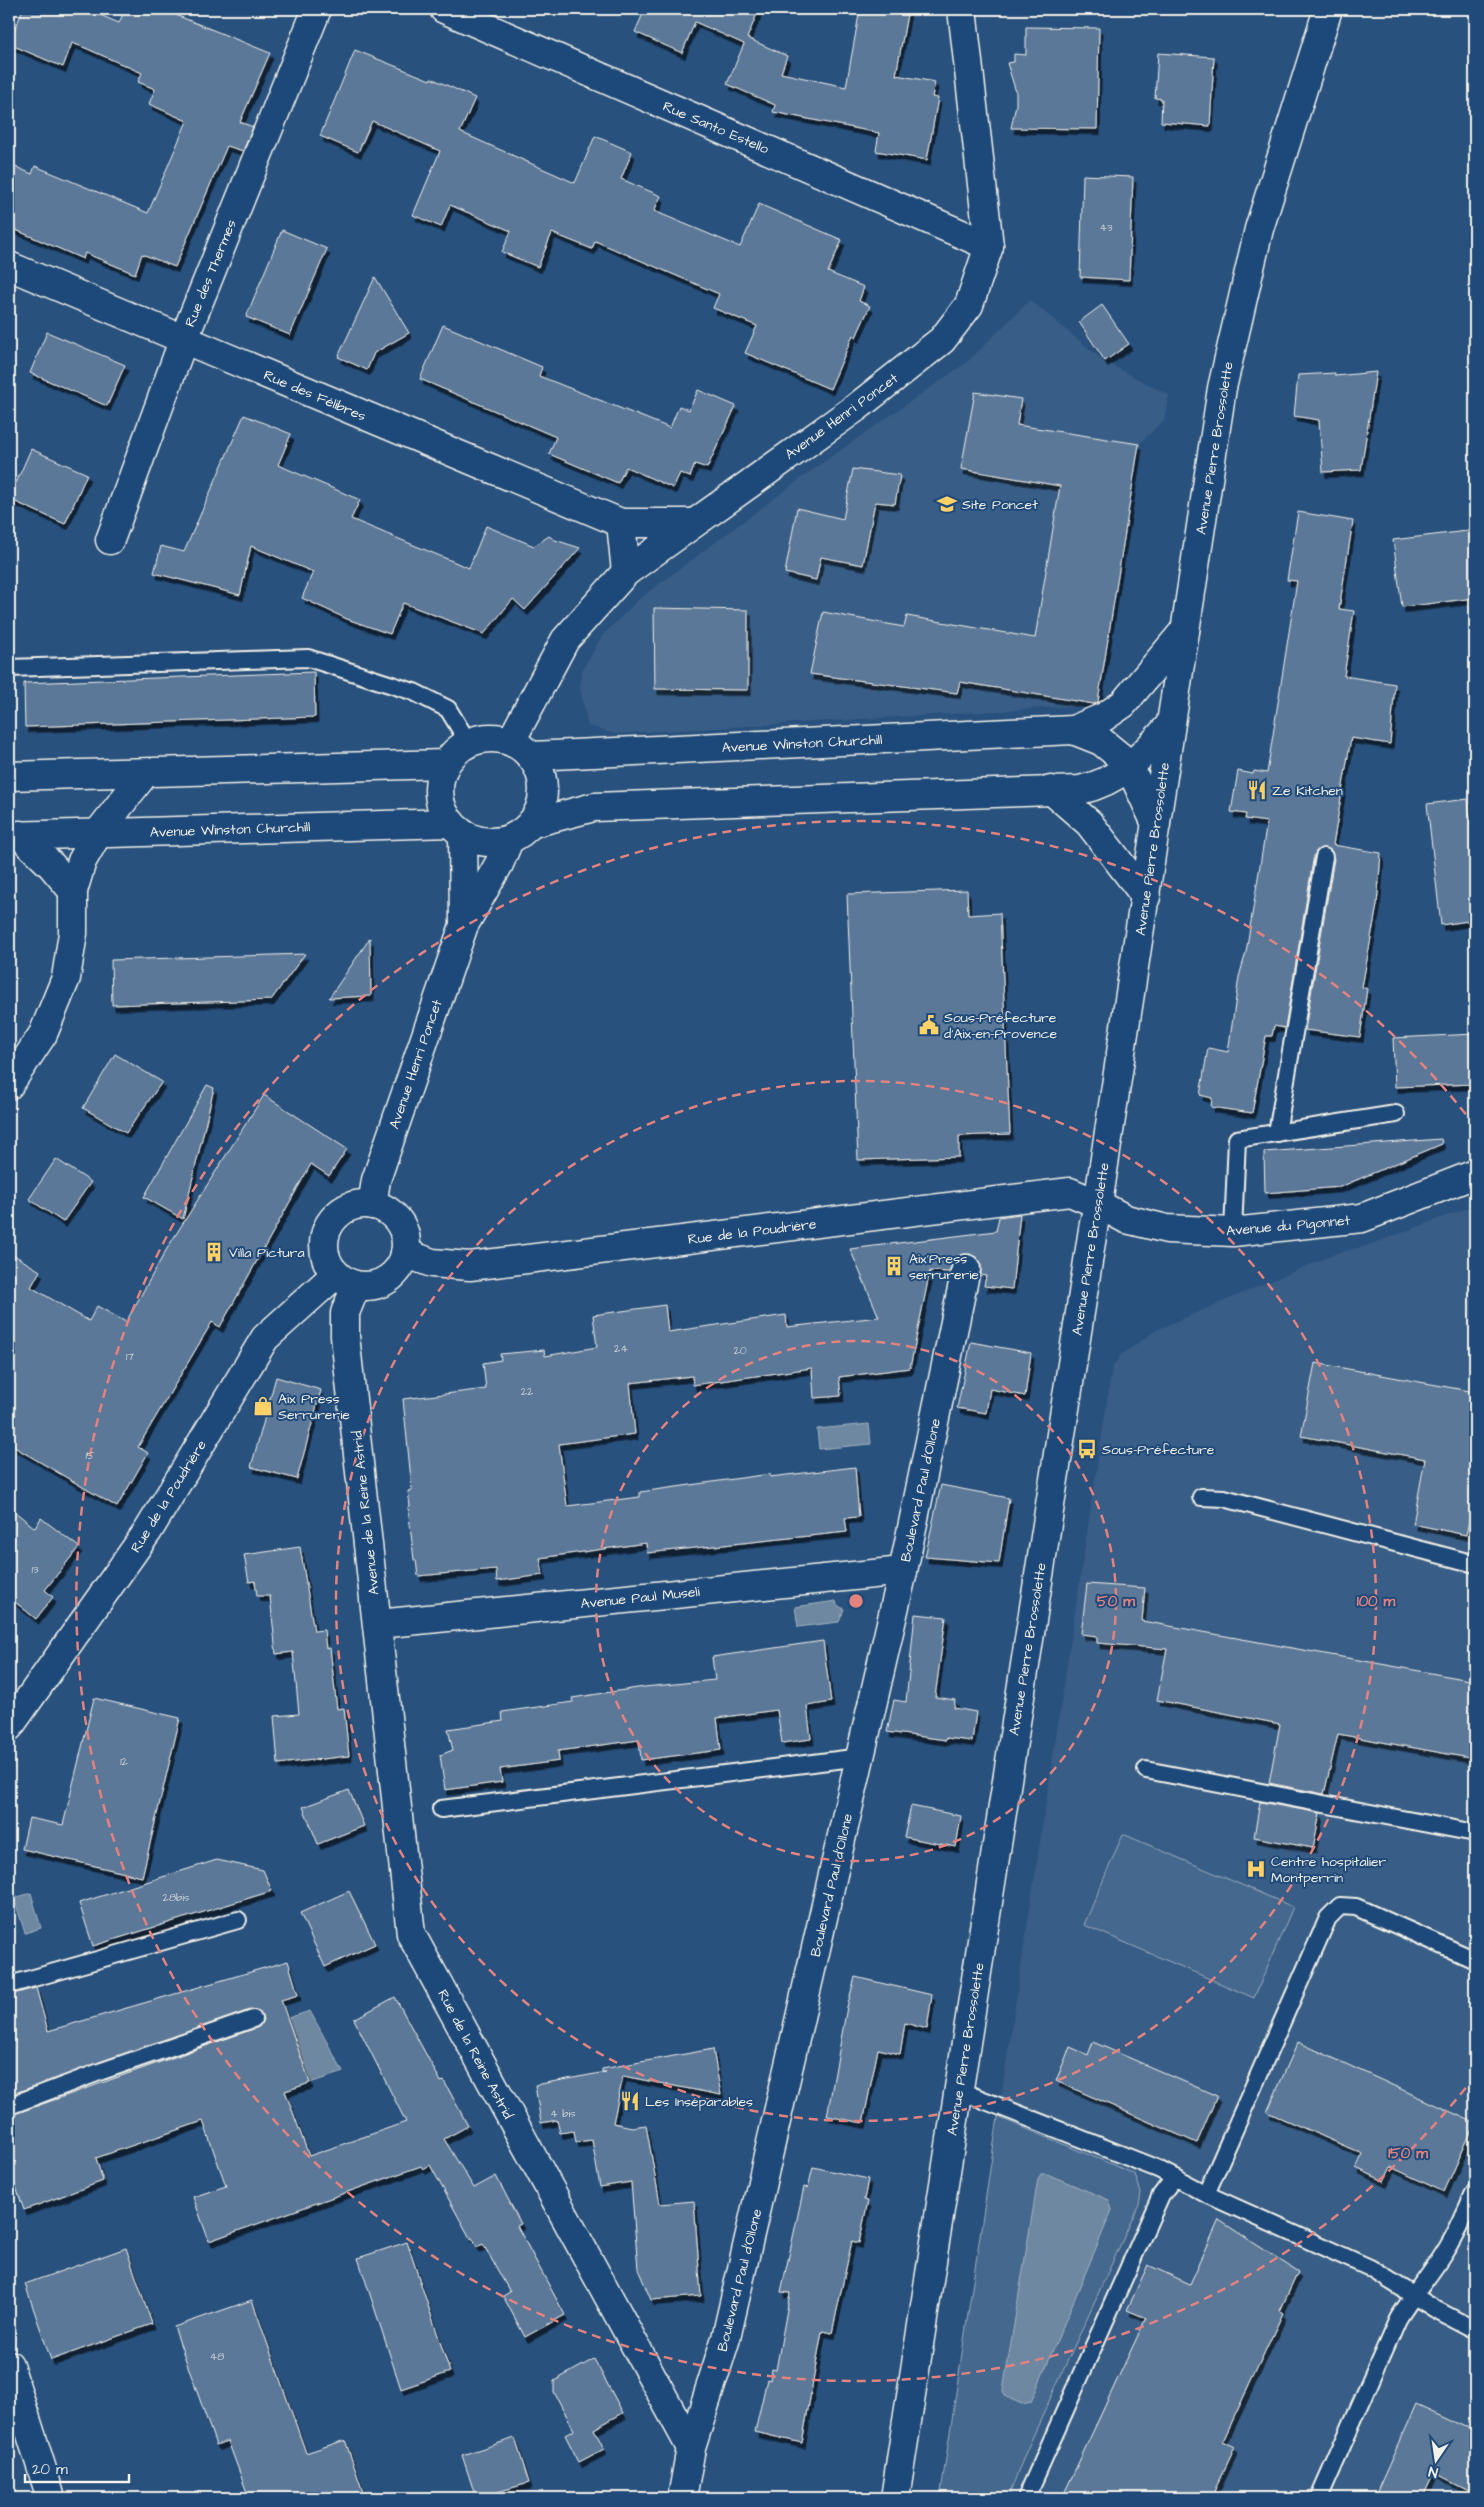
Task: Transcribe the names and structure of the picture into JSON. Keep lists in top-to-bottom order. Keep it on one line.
{"streets":{"street":["Rue Santo Estello","Rue des Thermes","Rue des Félibres","Avenue Henri Poncet","Avenue Pierre Brossolette","Avenue Winston Churchill","Avenue du Pigonnet","Rue de la Poudrière","Boulevard Paul d'Ollone","Avenue de la Reine Astrid","Avenue Paul Museli","Rue de la Reine Astrid"]},"crossings":[["Rue Santo Estello","Avenue Henri Poncet"],["Rue des Thermes","Rue des Félibres"],["Rue des Félibres","Avenue Henri Poncet"],["Avenue Henri Poncet","Avenue Winston Churchill"],["Avenue Henri Poncet","Rue de la Poudrière"],["Avenue Henri Poncet","Avenue de la Reine Astrid"],["Avenue Pierre Brossolette","Avenue Winston Churchill"],["Avenue Pierre Brossolette","Avenue du Pigonnet"],["Avenue Pierre Brossolette","Rue de la Poudrière"],["Avenue du Pigonnet","Rue de la Poudrière"],["Rue de la Poudrière","Avenue de la Reine Astrid"],["Boulevard Paul d'Ollone","Avenue Paul Museli"],["Boulevard Paul d'Ollone","Rue de la Reine Astrid"],["Avenue de la Reine Astrid","Avenue Paul Museli"],["Avenue de la Reine Astrid","Rue de la Reine Astrid"],["Avenue Paul Museli","Rue de la Reine Astrid"]],"places":{"school or university":["Site Poncet"],"restaurant":["Ze Kitchen","Les Inséparables"],"public building":["Sous-Préfecture d'Aix-en-Provence"],"building":["Villa Pictura","Aix'Press serrurerie"],"shop":["Aix Press Serrurerie"],"bus stop":["Sous-Préfecture"],"hospital":["Centre hospitalier Montperrin"]},"house_numbers":["43","24","20","17","22","15","13","12","28bis","4 bis","48"],"scale_bar":"20 m","north":"bottom","rings":["50 m","100 m","150 m"]}
